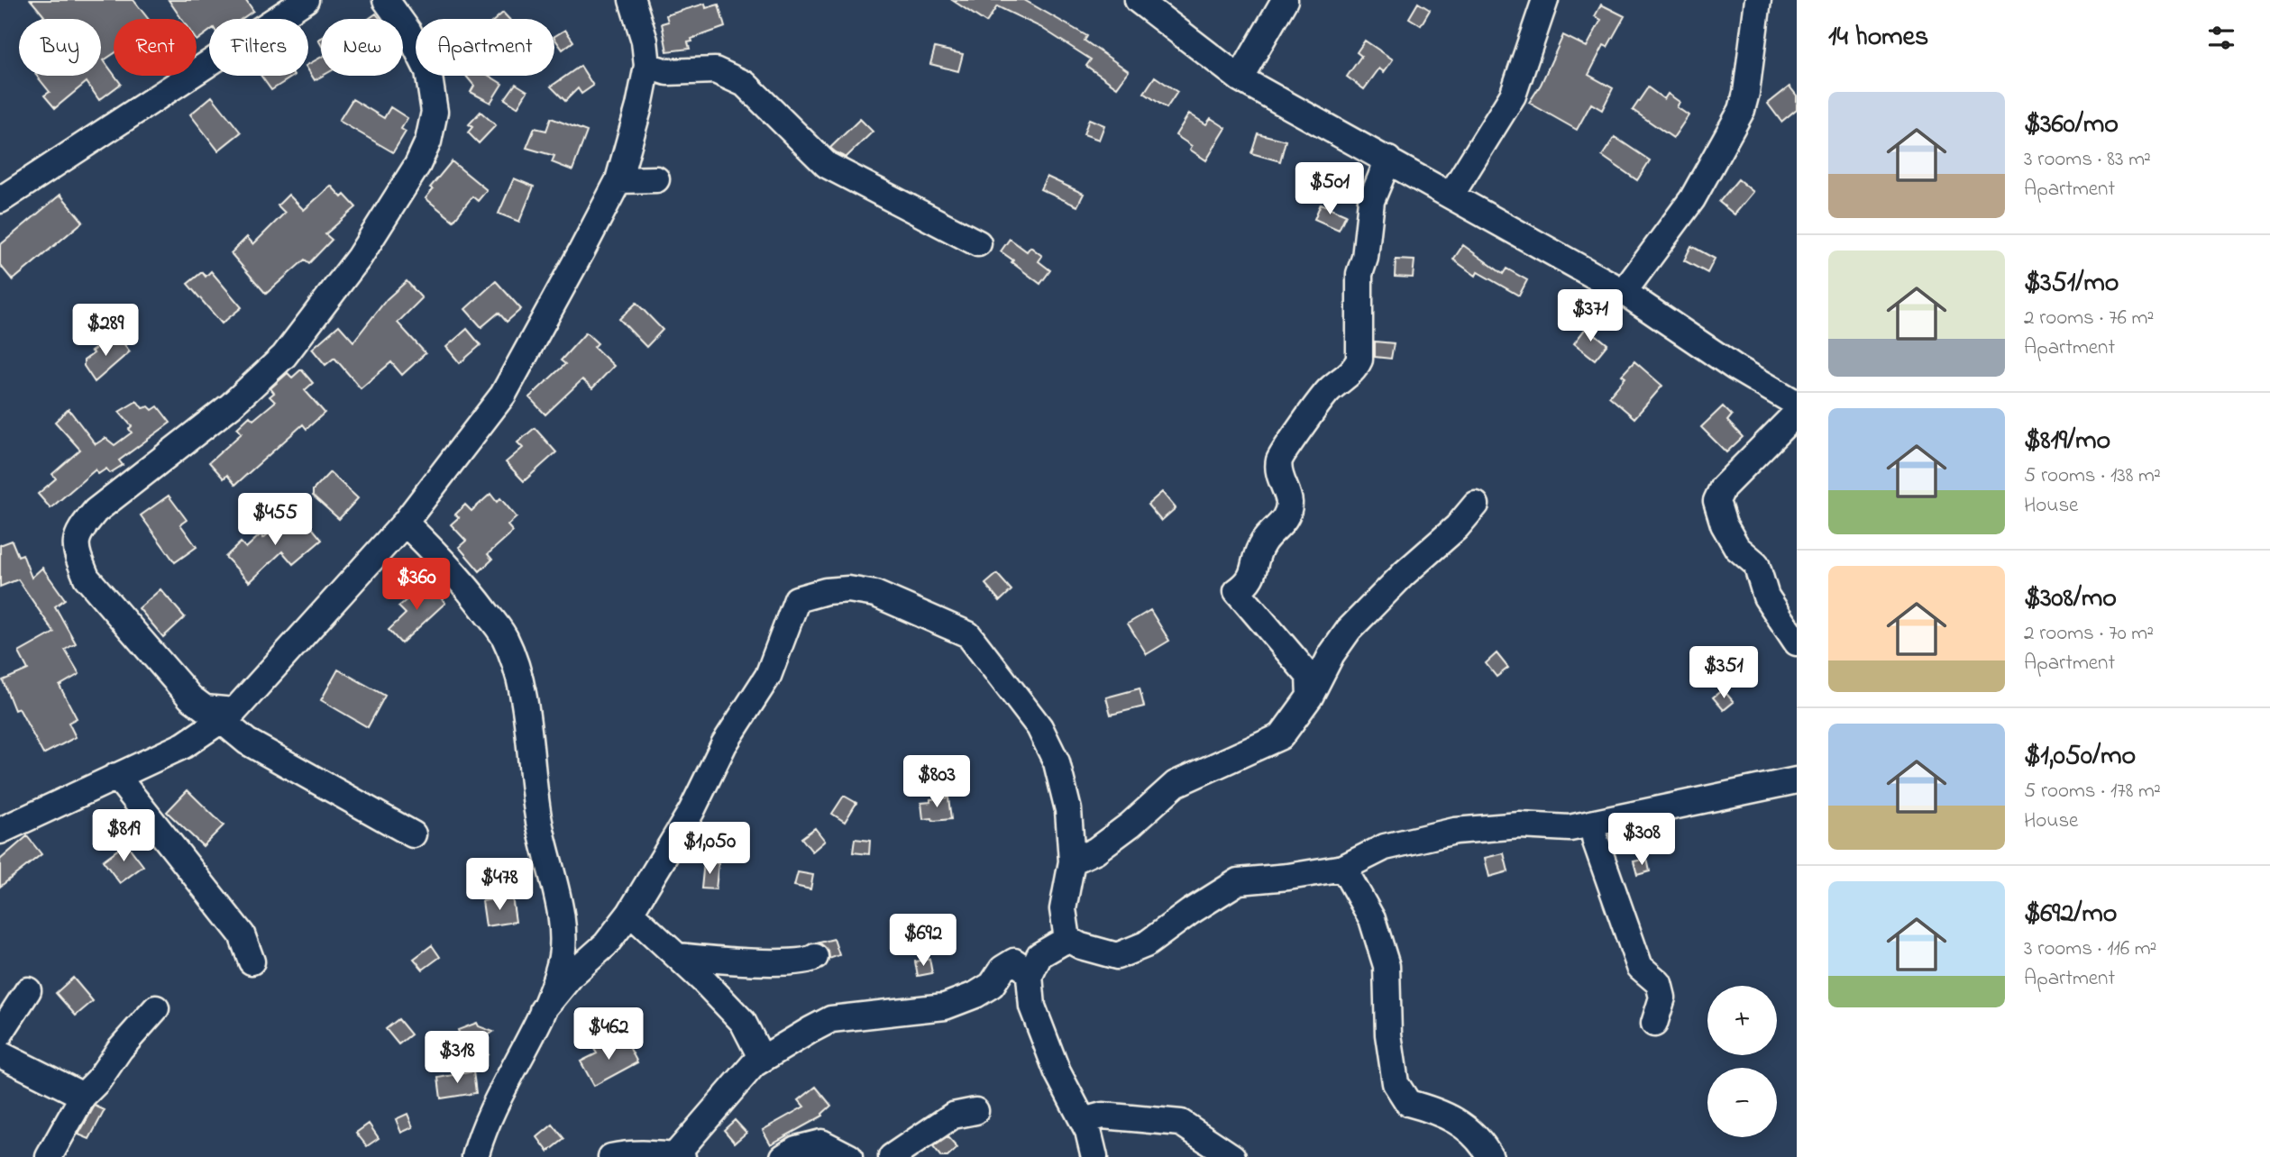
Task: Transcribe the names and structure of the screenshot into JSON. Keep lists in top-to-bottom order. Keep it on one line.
{"page":{"heading":"14 homes","chip":["Buy","Rent","Filters","New","Apartment"],"list":[{"name":"$360/mo","note":"3 rooms · 83 m² · Apartment"},{"name":"$351/mo","note":"2 rooms · 76 m² · Apartment"},{"name":"$819/mo","note":"5 rooms · 138 m² · House"},{"name":"$308/mo","note":"2 rooms · 70 m² · Apartment"},{"name":"$1,050/mo","note":"5 rooms · 178 m² · House"},{"name":"$692/mo","note":"3 rooms · 116 m² · Apartment"}],"price":["$501","$371","$289","$455","$360","$351","$803","$819","$308","$1,050","$478","$692","$462","$318"],"map_buttons":["+","−"]}}
